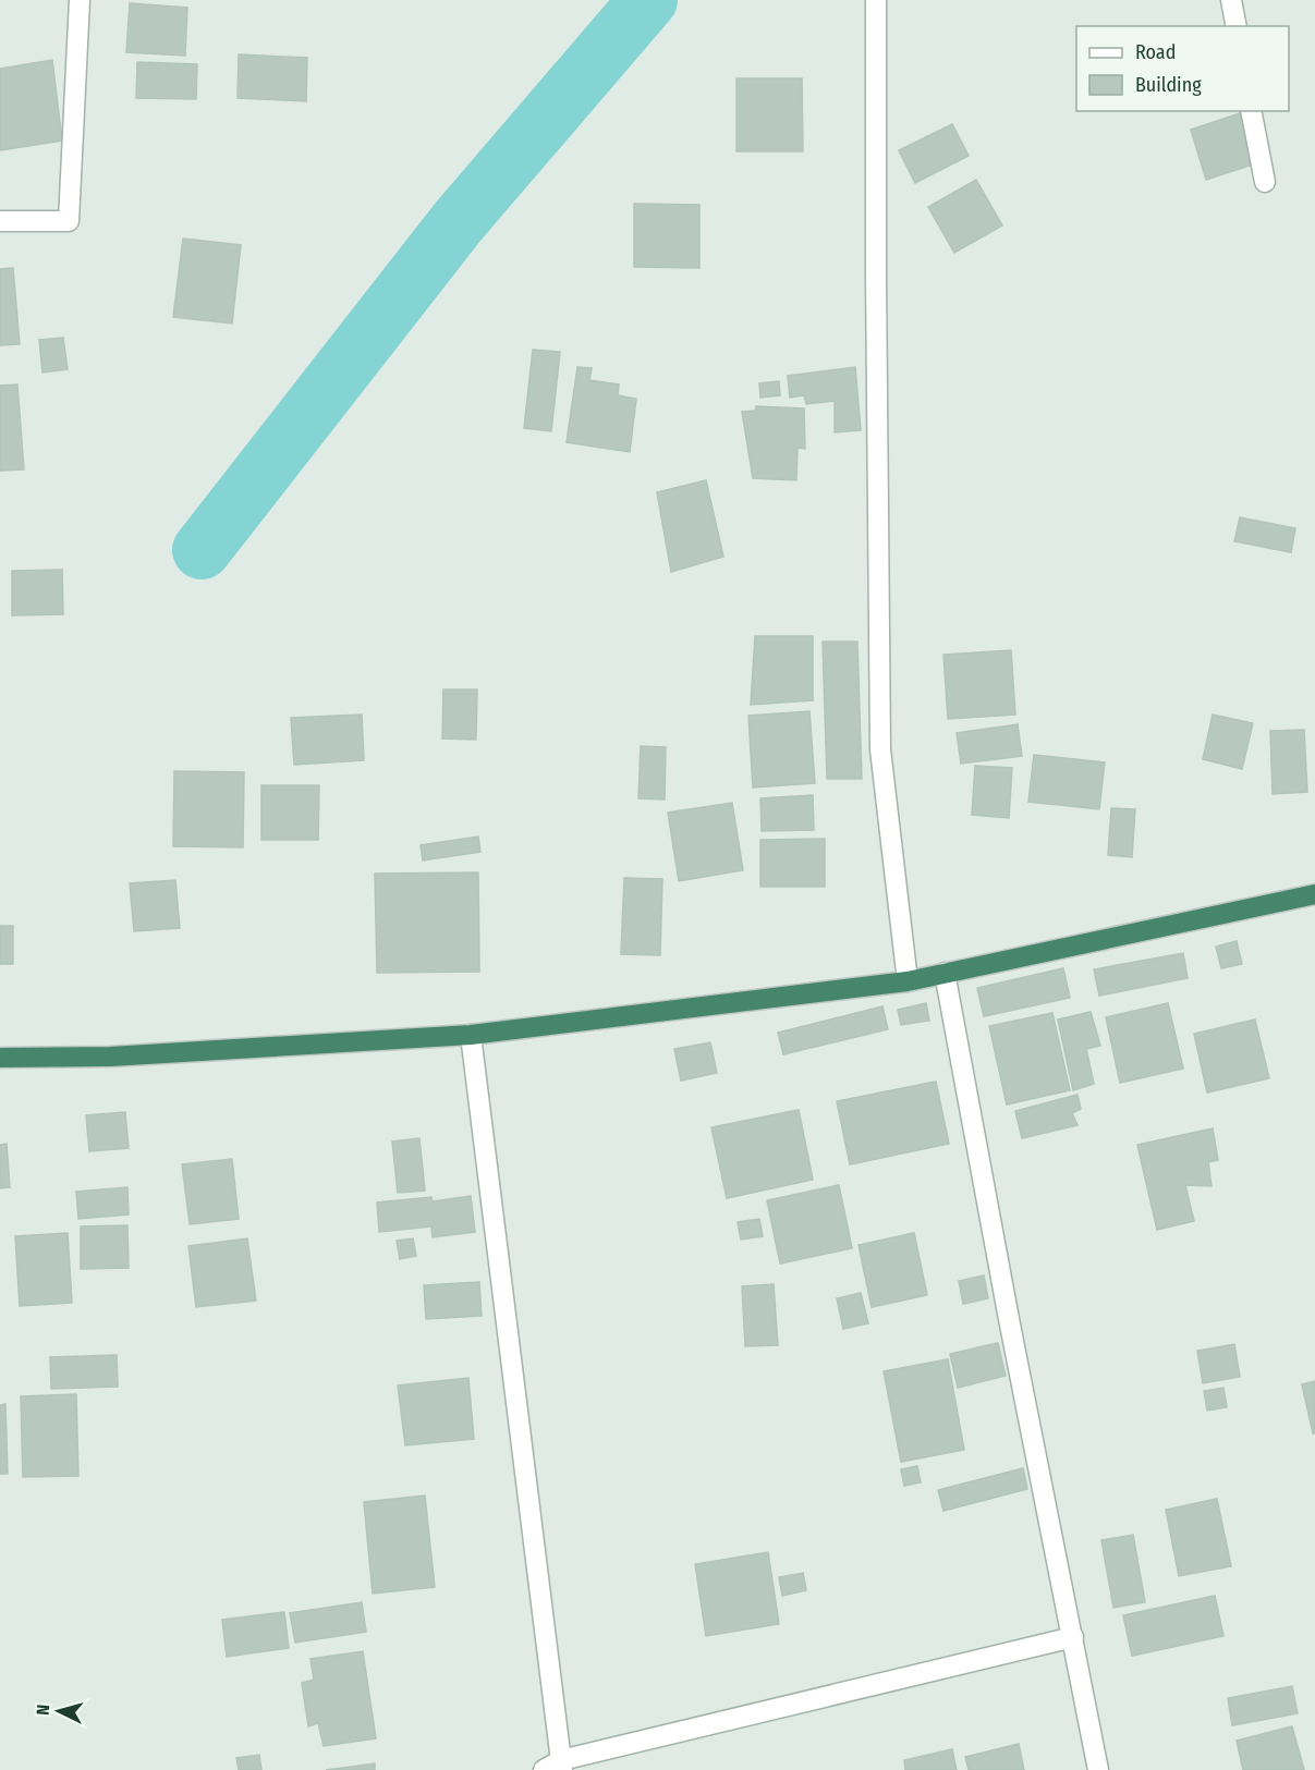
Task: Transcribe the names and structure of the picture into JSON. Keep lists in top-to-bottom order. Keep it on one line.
{"legend":["Road","Building"],"north":"left"}
